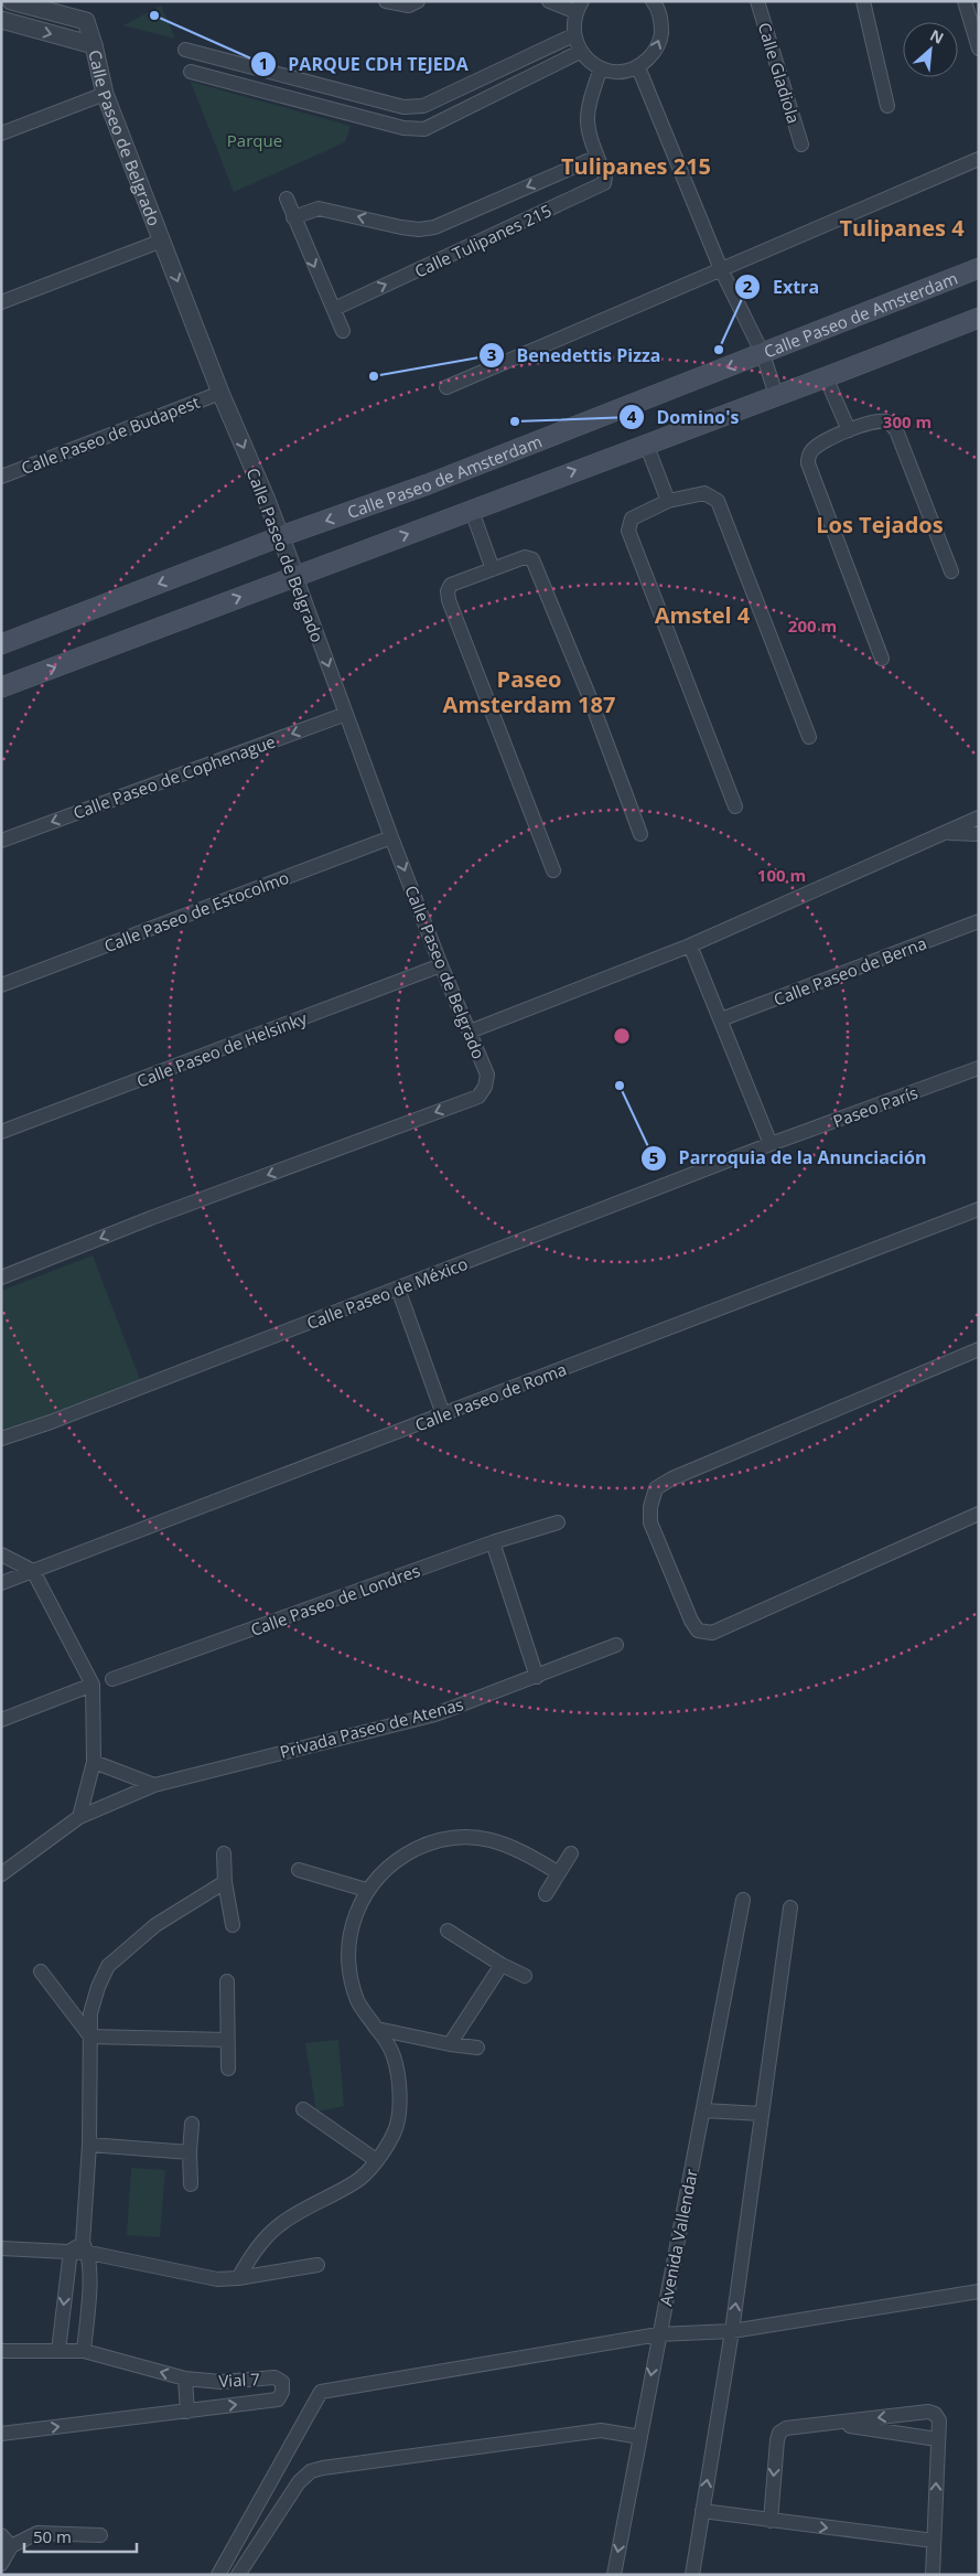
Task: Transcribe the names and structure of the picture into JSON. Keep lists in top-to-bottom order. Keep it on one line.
{"streets":{"main road":["Calle Paseo de Amsterdam"],"street":["Calle Gladiola","Calle Paseo de Belgrado","Calle Tulipanes 215","Calle Paseo de Budapest","Calle Paseo de Cophenague","Calle Paseo de Estocolmo","Calle Paseo de Berna","Calle Paseo de Helsinky","Paseo París","Calle Paseo de México","Calle Paseo de Roma","Calle Paseo de Londres","Privada Paseo de Atenas","Avenida Vallendar","Vial 7"]},"crossings":[["Calle Paseo de Belgrado","Calle Paseo de Amsterdam"],["Calle Paseo de Belgrado","Calle Paseo de Budapest"],["Calle Paseo de Belgrado","Calle Paseo de Cophenague"],["Calle Paseo de Belgrado","Calle Paseo de Estocolmo"],["Calle Paseo de Belgrado","Calle Paseo de Helsinky"],["Paseo París","Calle Paseo de México"]],"one_way":["Calle Paseo de Cophenague"],"districts":["Tulipanes 215","Tulipanes 4","Los Tejados","Amstel 4","Paseo Amsterdam 187"],"parks":["Parque"],"places":["PARQUE CDH TEJEDA","Extra","Benedettis Pizza","Domino's","Parroquia de la Anunciación"],"scale_bar":"50 m","north":"top right","rings":["300 m","200 m","100 m"]}
